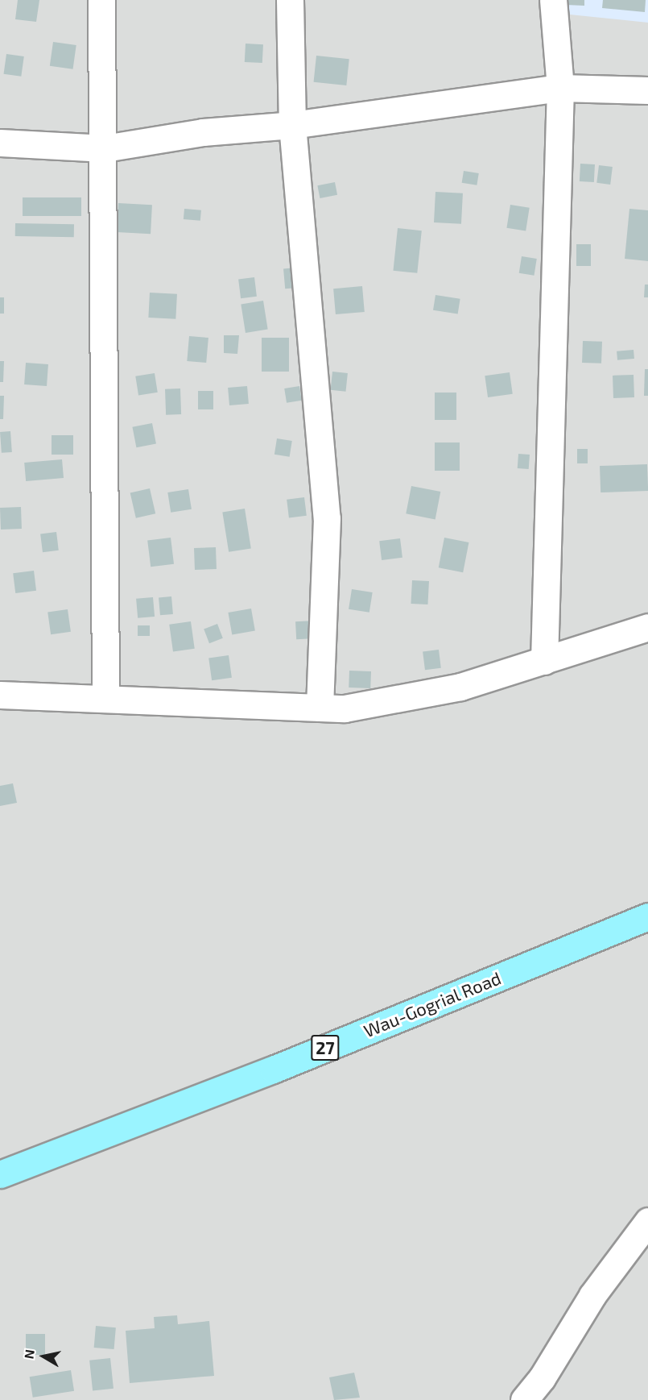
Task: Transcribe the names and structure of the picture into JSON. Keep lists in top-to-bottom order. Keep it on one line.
{"streets":{"main road":["Wau-Gogrial Road","27"]},"north":"left"}
